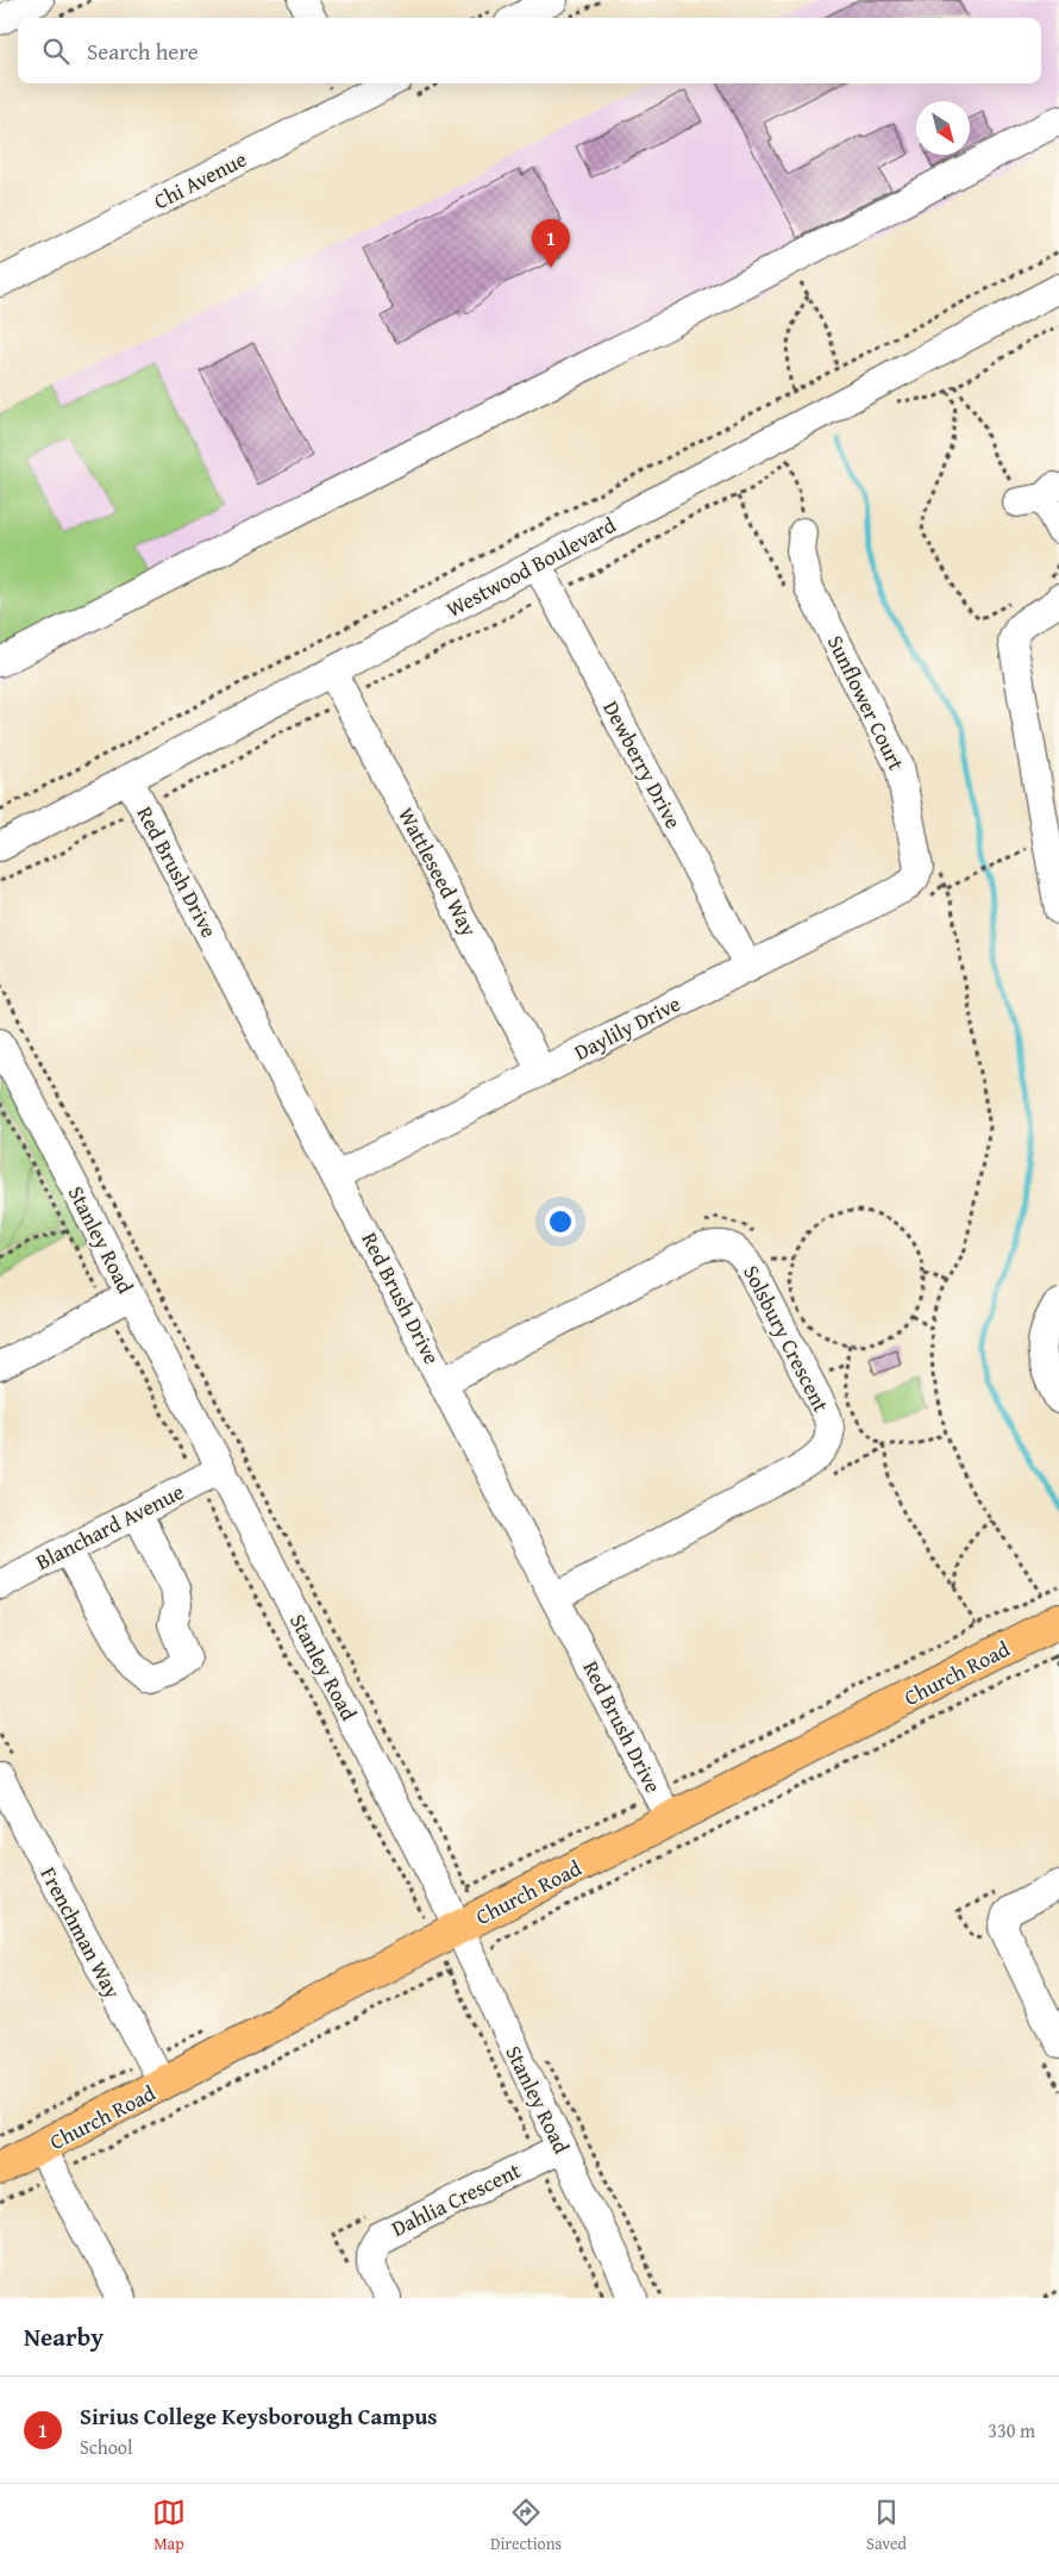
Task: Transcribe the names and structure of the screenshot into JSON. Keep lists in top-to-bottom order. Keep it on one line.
{"streets":{"main road":["Church Road"],"street":["Chi Avenue","Westwood Boulevard","Sunflower Court","Dewberry Drive","Red Brush Drive","Wattleseed Way","Daylily Drive","Stanley Road","Solsbury Crescent","Blanchard Avenue","Frenchman Way","Dahlia Crescent"]},"crossings":[["Westwood Boulevard","Dewberry Drive"],["Westwood Boulevard","Red Brush Drive"],["Westwood Boulevard","Wattleseed Way"],["Sunflower Court","Daylily Drive"],["Dewberry Drive","Daylily Drive"],["Red Brush Drive","Daylily Drive"],["Red Brush Drive","Solsbury Crescent"],["Red Brush Drive","Church Road"],["Wattleseed Way","Daylily Drive"],["Stanley Road","Blanchard Avenue"],["Stanley Road","Church Road"],["Stanley Road","Dahlia Crescent"],["Church Road","Frenchman Way"]],"north":"bottom right","page":{"search":"Search here","pins":"1","heading":"Nearby","list":[{"mark":"1","name":"Sirius College Keysborough Campus","note":"School","value":"330 m"}],"nav":["Map","Directions","Saved"]}}
